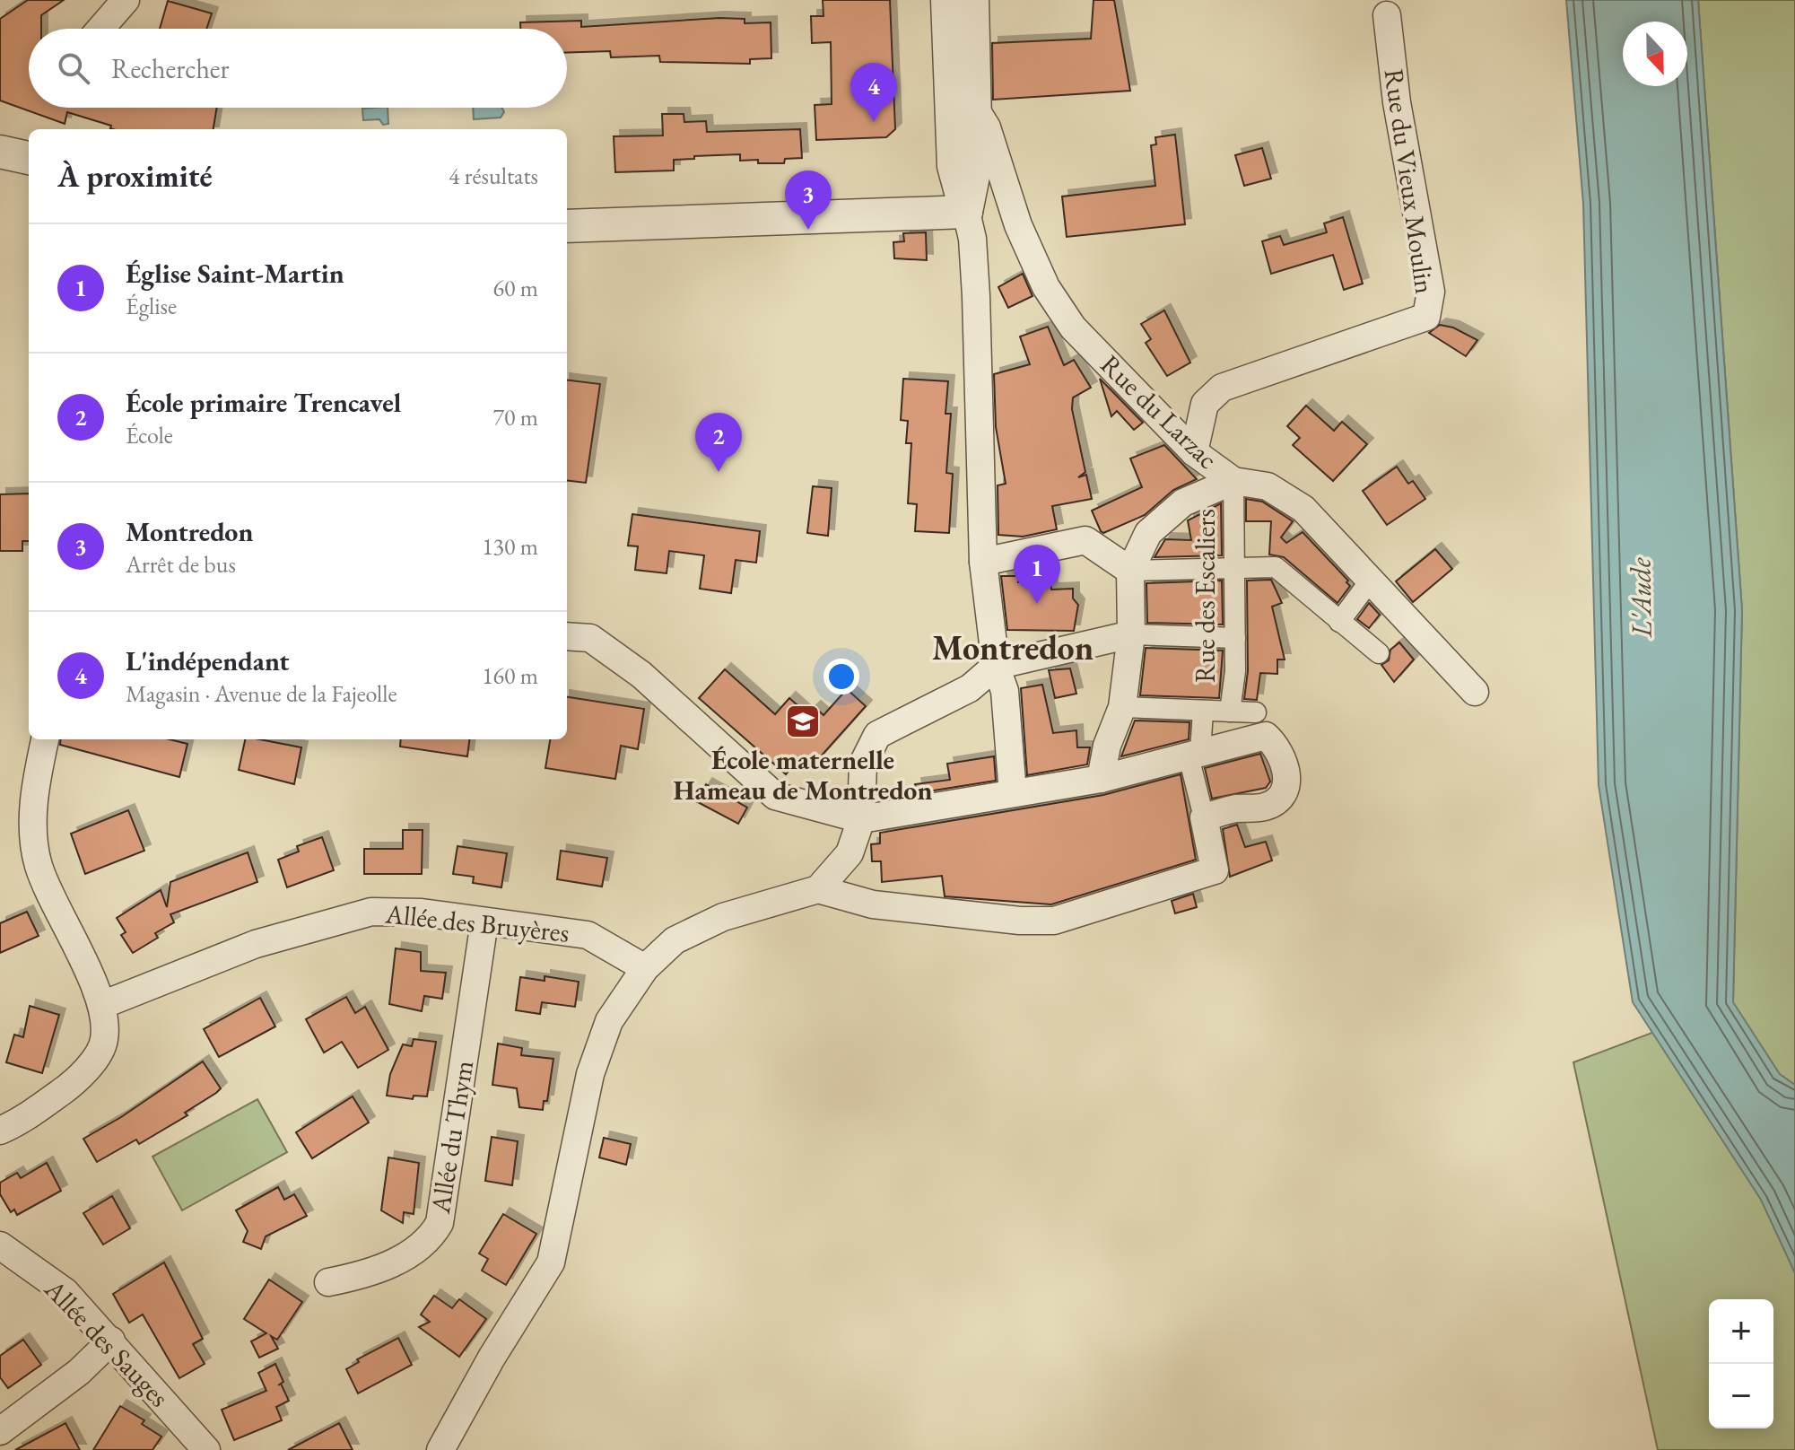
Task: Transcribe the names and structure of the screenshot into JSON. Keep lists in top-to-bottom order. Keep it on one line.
{"streets":{"street":["Rue du Vieux Moulin","Rue du Larzac","Rue des Escaliers","Allée des Bruyères","Allée du Thym","Allée des Sauges"]},"crossings":[["Rue du Vieux Moulin","Rue du Larzac"],["Rue du Larzac","Rue des Escaliers"],["Allée des Bruyères","Allée du Thym"]],"districts":["Montredon"],"water":["L'Aude"],"places":{"school or university":["École maternelle Hameau de Montredon"]},"north":"bottom","page":{"search":"Rechercher","pins":["4","3","2","1"],"heading":["À proximité","4 résultats"],"list":[{"mark":"1","name":"Église Saint-Martin","note":"Église","value":"60 m"},{"mark":"2","name":"École primaire Trencavel","note":"École","value":"70 m"},{"mark":"3","name":"Montredon","note":"Arrêt de bus","value":"130 m"},{"mark":"4","name":"L'indépendant","note":"Magasin · Avenue de la Fajeolle","value":"160 m"}],"map_buttons":["+","−"]}}
